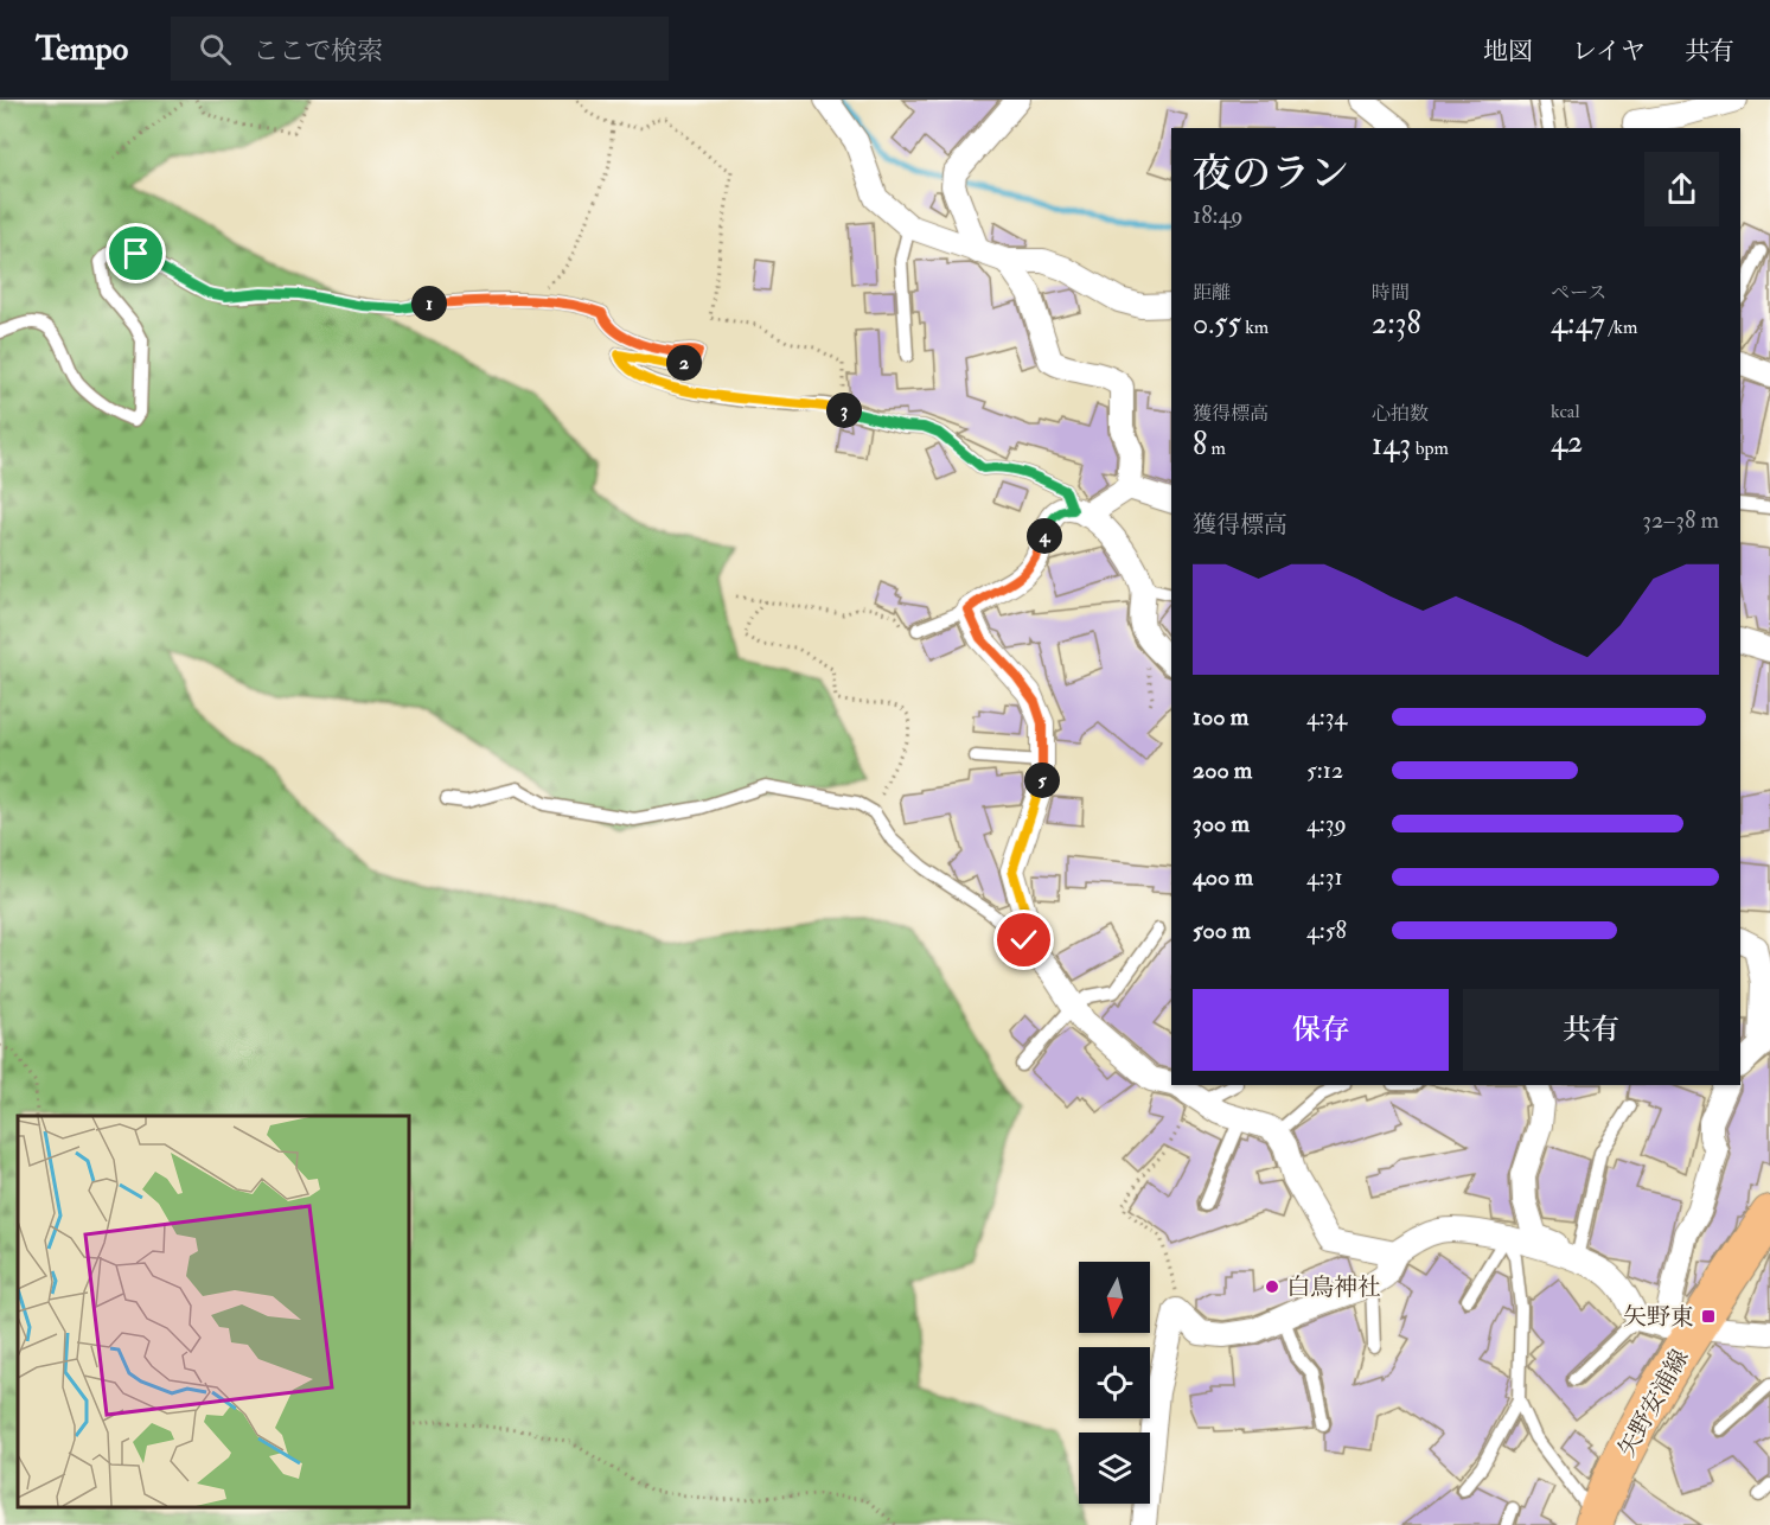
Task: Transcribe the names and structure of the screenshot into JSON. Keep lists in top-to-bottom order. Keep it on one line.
{"streets":{"main road":["矢野安浦線"]},"places":{"other":["白鳥神社"],"transit":["矢野東"]},"north":"bottom","page":{"header":"Tempo","search":"ここで検索","nav":["地図","レイヤ","共有"],"heading":["夜のラン","18:49"],"stats":[["距離","0.55 km"],["時間","2:38"],["ペース","4:47 /km"],["獲得標高","8 m"],["心拍数","143 bpm"],["kcal","42"]],"pins":["1","2","3","4","5"],"chart":["獲得標高","32–38 m"],"list":[{"name":"100 m","note":"4:34"},{"name":"200 m","note":"5:12"},{"name":"300 m","note":"4:39"},{"name":"400 m","note":"4:31"},{"name":"500 m","note":"4:58"}],"buttons":["保存","共有"]}}
